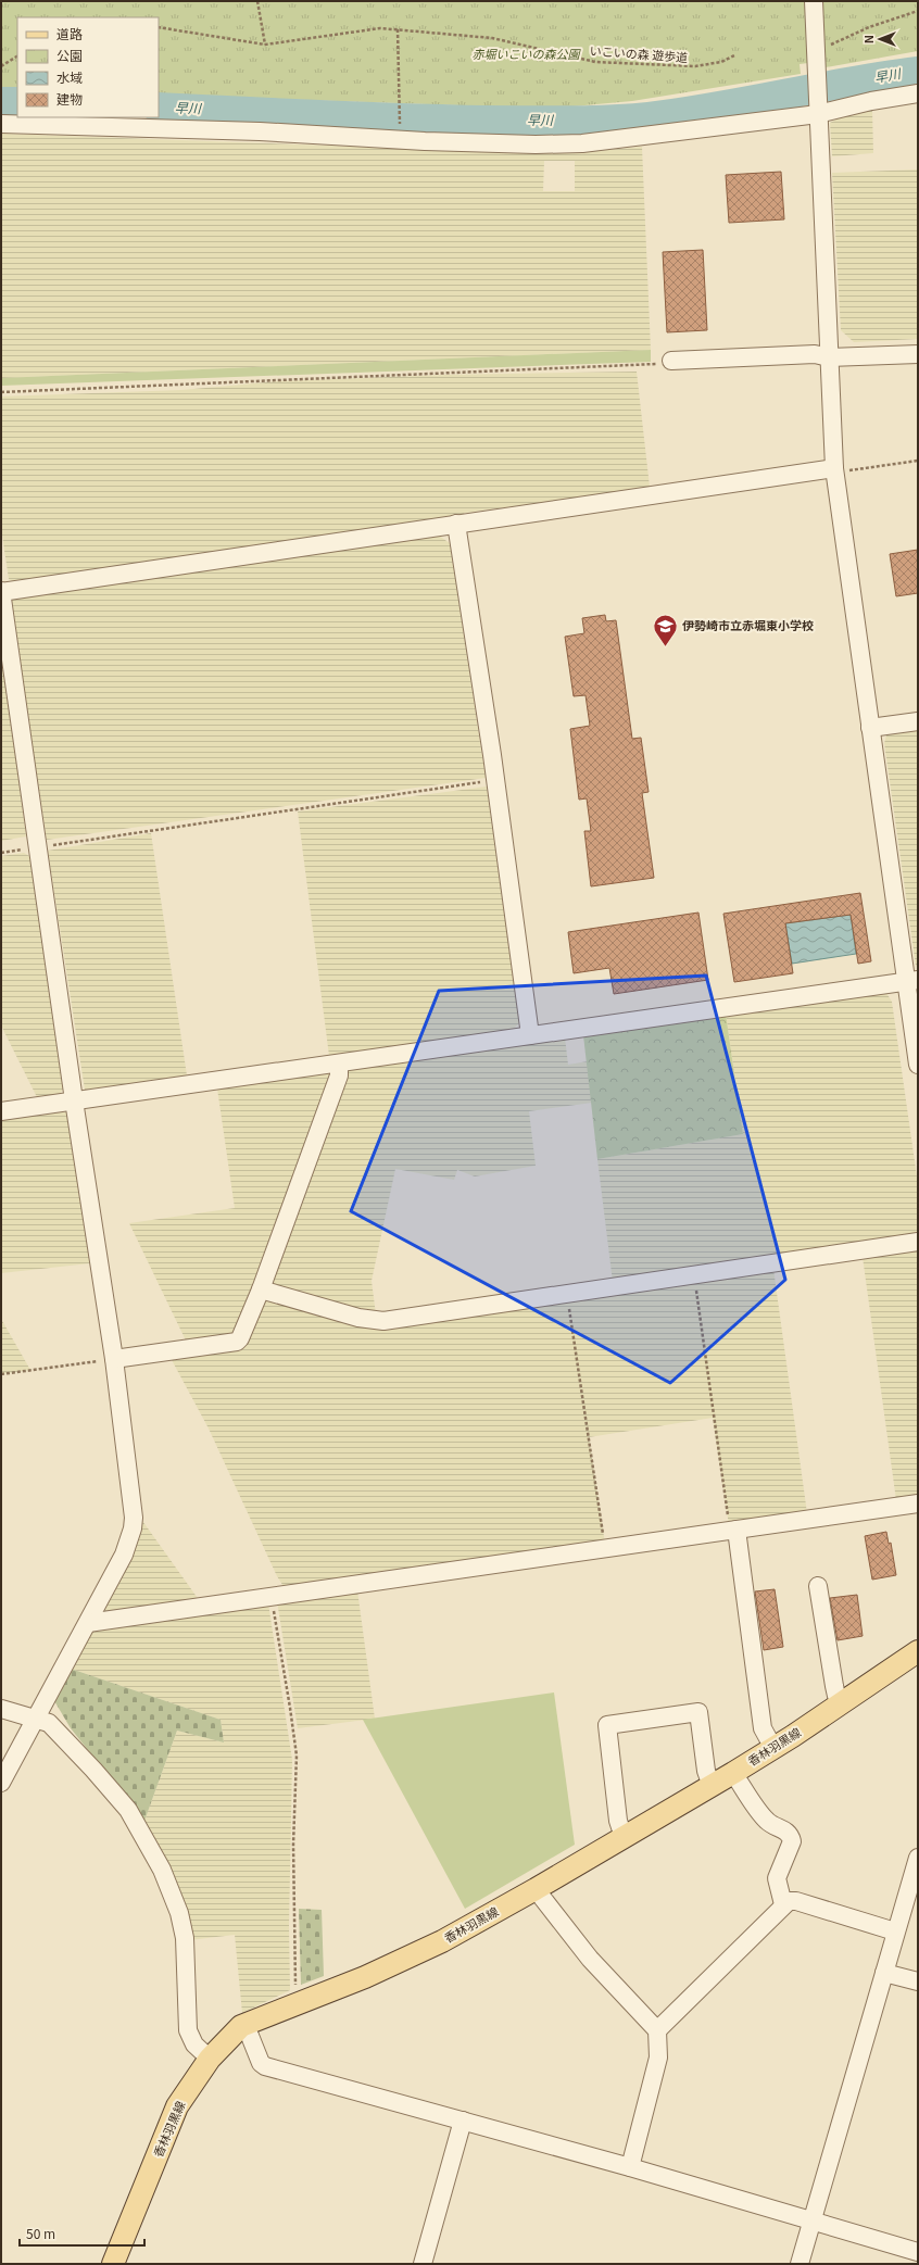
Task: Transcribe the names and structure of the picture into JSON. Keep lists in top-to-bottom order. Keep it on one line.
{"streets":{"main road":["香林羽黒線"],"path":["いこいの森 遊歩道"]},"water":["早川"],"parks":["赤堀いこいの森公園"],"places":{"school or university":["伊勢崎市立赤堀東小学校"]},"legend":["道路","公園","水域","建物"],"scale_bar":"50 m","north":"left"}
